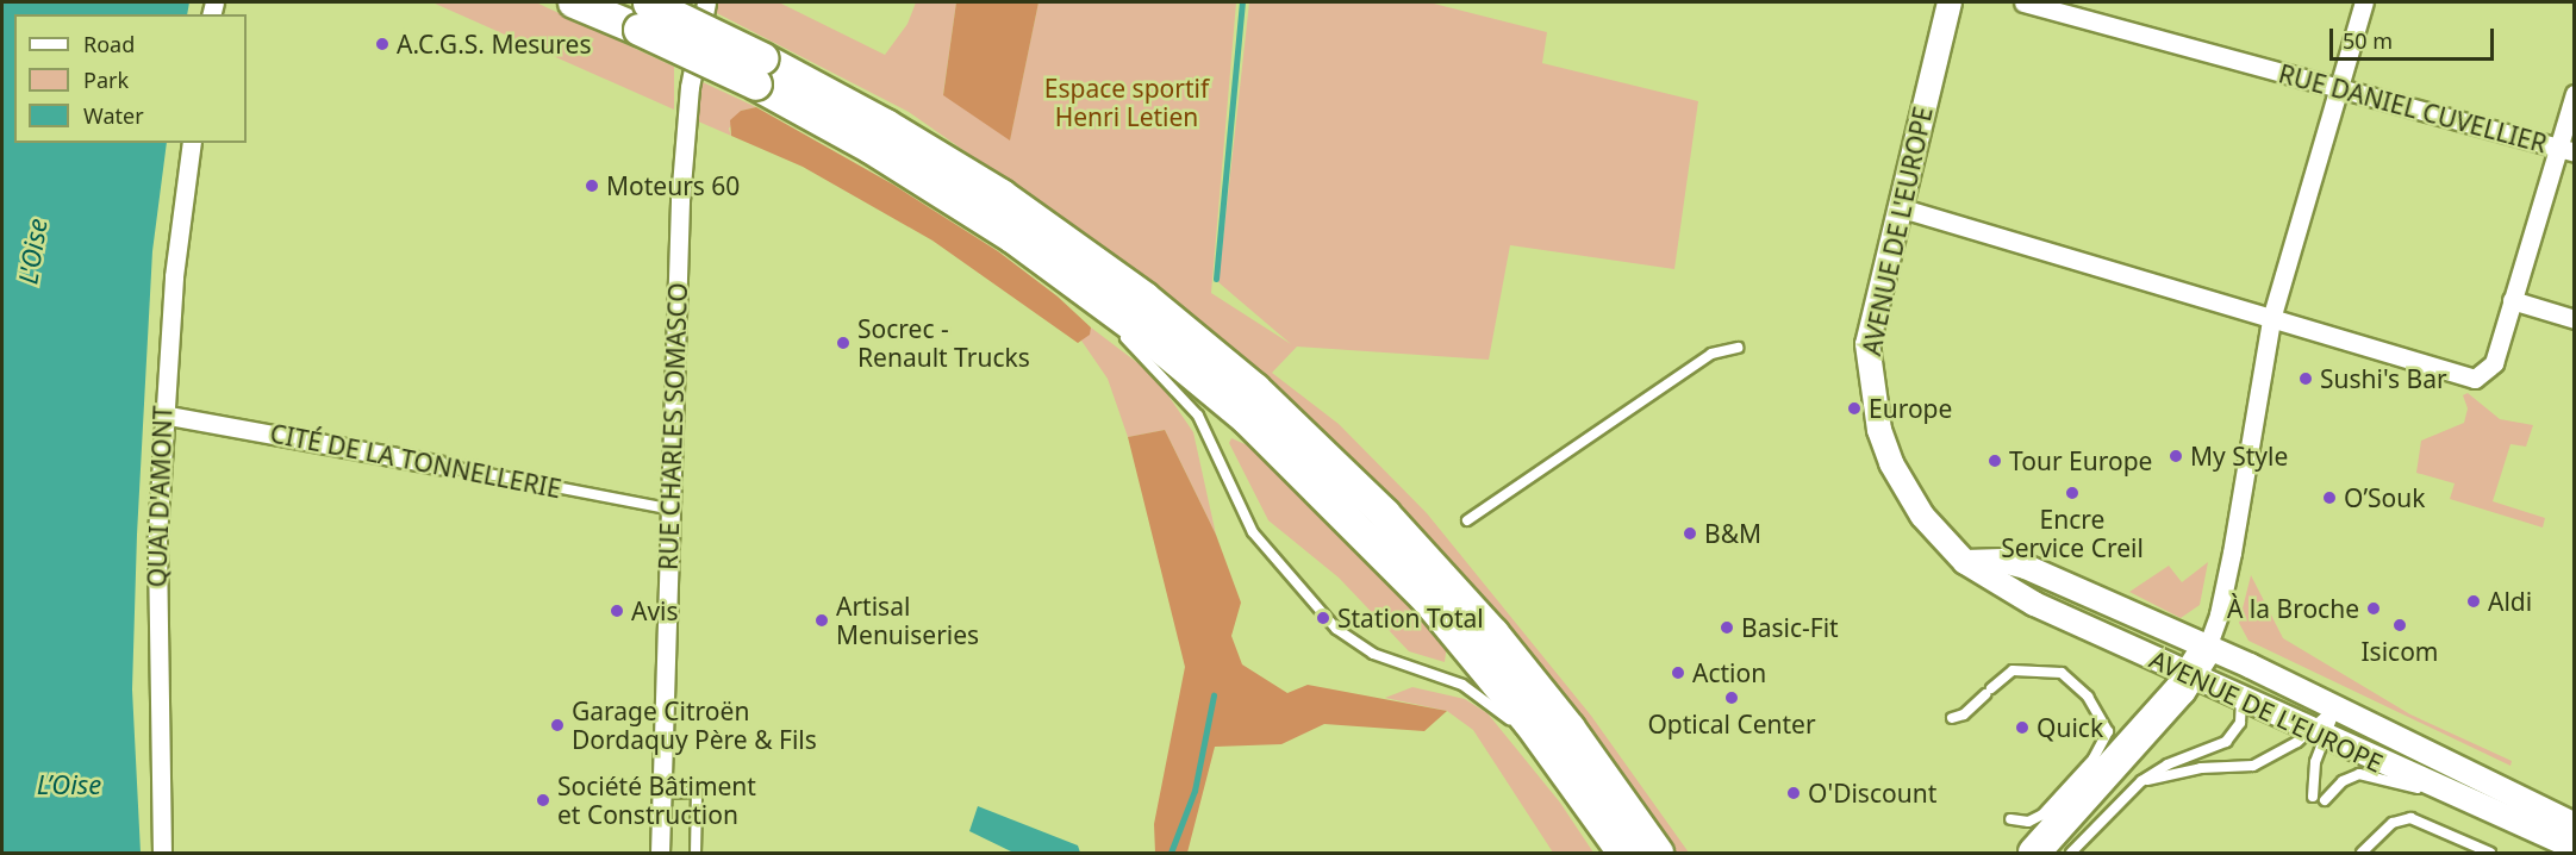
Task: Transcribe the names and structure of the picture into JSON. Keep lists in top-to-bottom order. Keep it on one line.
{"streets":{"street":["RUE DANIEL CUVELLIER","AVENUE DE L'EUROPE","RUE CHARLES SOMASCO","CITÉ DE LA TONNELLERIE","QUAI D'AMONT"]},"crossings":[["RUE CHARLES SOMASCO","CITÉ DE LA TONNELLERIE"],["CITÉ DE LA TONNELLERIE","QUAI D'AMONT"]],"water":["L'Oise","L’Oise"],"parks":["Espace sportif Henri Letien"],"places":["A.C.G.S. Mesures","Moteurs 60","Socrec - Renault Trucks","Sushi's Bar","Europe","My Style","Tour Europe","Encre Service Creil","O’Souk","B&M","Aldi","À la Broche","Avis","Station Total","Artisal Menuiseries","Isicom","Basic-Fit","Action","Optical Center","Garage Citroën Dordaquy Père & Fils","Quick","O'Discount","Société Bâtiment et Construction"],"legend":["Road","Park","Water"],"scale_bar":"50 m"}
